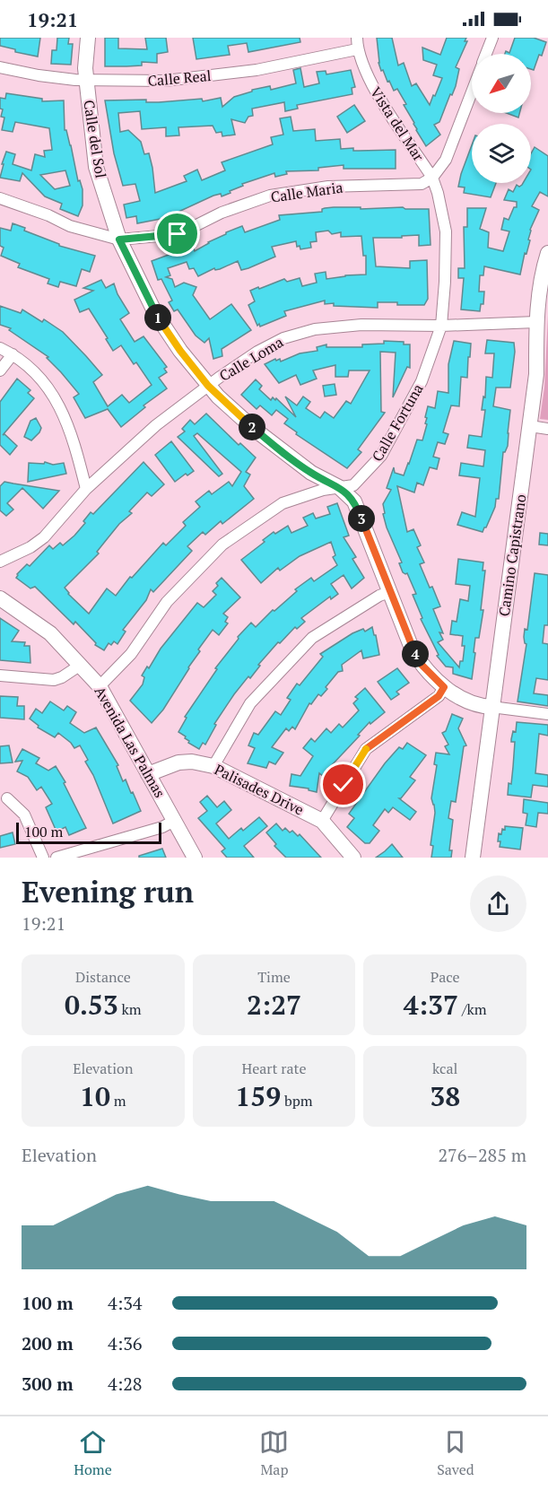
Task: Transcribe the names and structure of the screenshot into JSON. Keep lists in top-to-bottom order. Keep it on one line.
{"streets":{"street":["Calle Real","Vista del Mar","Calle del Sol","Calle Maria","Calle Loma","Calle Fortuna","Camino Capistrano","Avenida Las Palmas","Palisades Drive"]},"crossings":[["Calle Real","Vista del Mar"],["Calle Real","Calle del Sol"],["Vista del Mar","Calle Maria"],["Vista del Mar","Calle Fortuna"],["Calle del Sol","Calle Maria"],["Calle del Sol","Calle Loma"],["Calle del Sol","Calle Fortuna"],["Calle del Sol","Camino Capistrano"],["Calle Maria","Calle Fortuna"],["Calle Loma","Calle Fortuna"],["Calle Loma","Camino Capistrano"],["Calle Fortuna","Avenida Las Palmas"],["Avenida Las Palmas","Palisades Drive"]],"scale_bar":"100 m","north":"bottom left","page":{"status":"19:21","pins":["1","2","3","4"],"scale":"100 m","heading":["Evening run","19:21"],"stats":[["Distance","0.53 km"],["Time","2:27"],["Pace","4:37 /km"],["Elevation","10 m"],["Heart rate","159 bpm"],["kcal","38"]],"chart":["Elevation","276–285 m"],"list":[{"name":"100 m","note":"4:34"},{"name":"200 m","note":"4:36"},{"name":"300 m","note":"4:28"}],"tabs":["Home","Map","Saved"]}}
